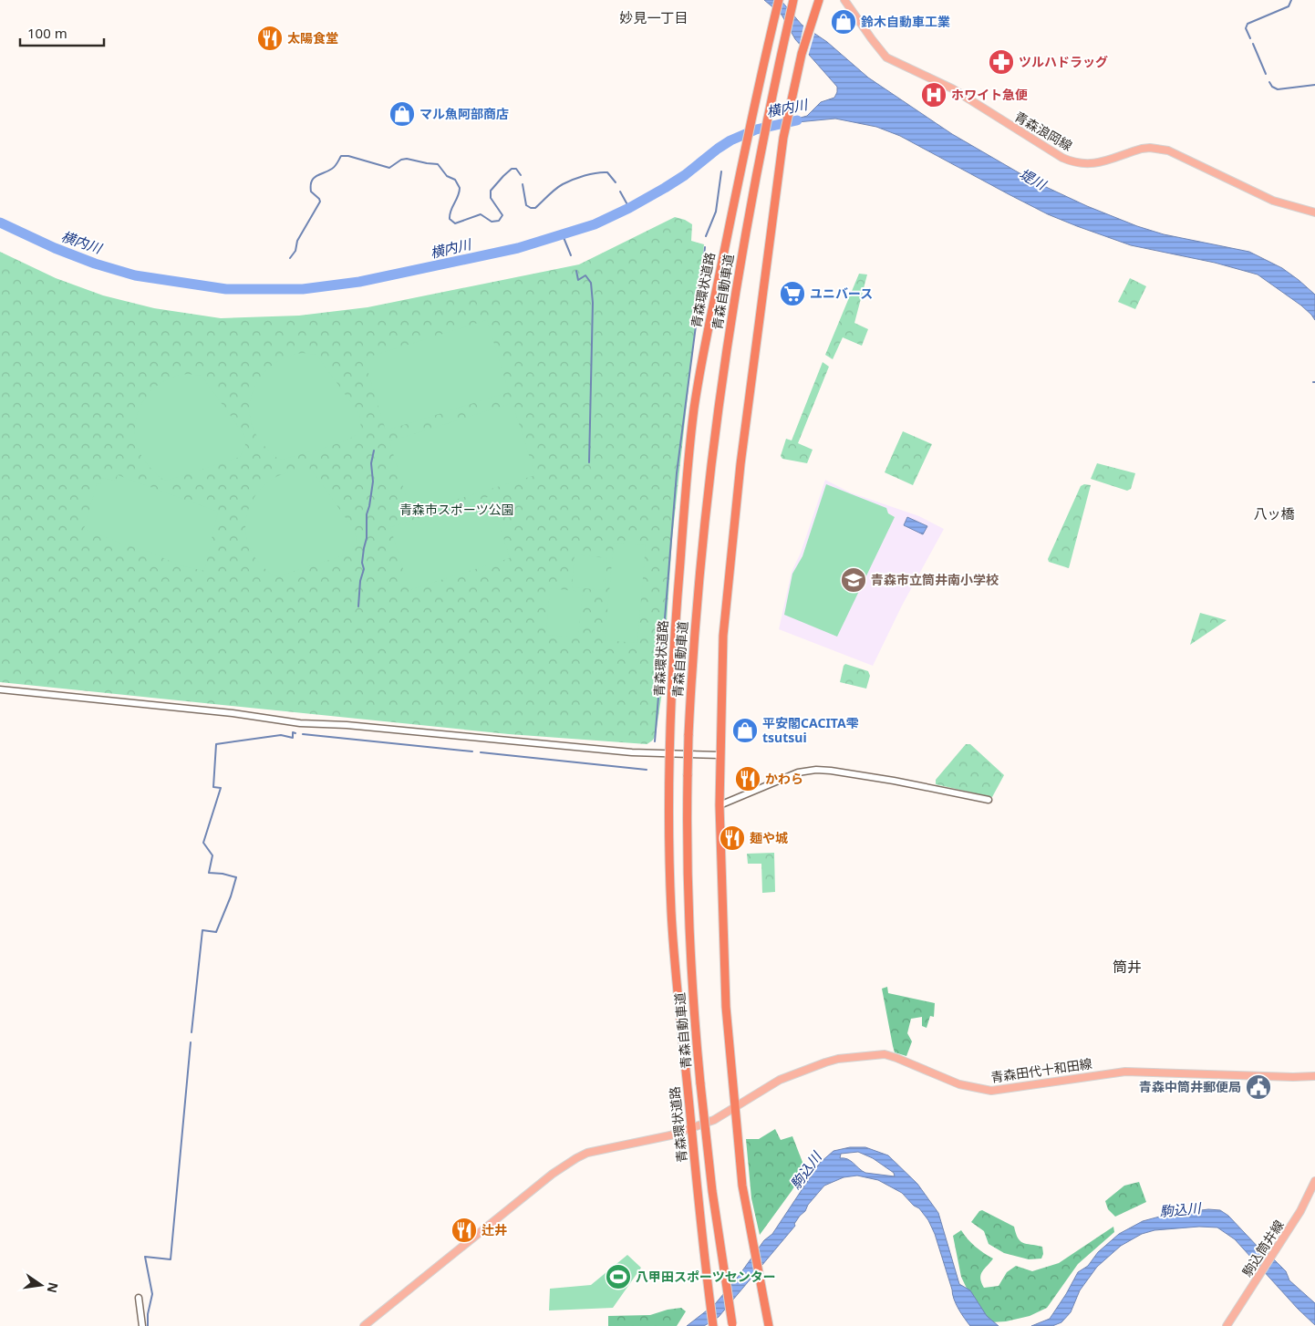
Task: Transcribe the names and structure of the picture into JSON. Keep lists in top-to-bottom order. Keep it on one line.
{"streets":{"highway":["青森環状道路","青森自動車道"],"main road":["青森浪岡線","青森田代十和田線","駒込筒井線"]},"crossings":[["青森環状道路","青森田代十和田線"]],"districts":["妙見一丁目","八ッ橋","筒井"],"water":["横内川","堤川","駒込川"],"parks":["青森市スポーツ公園"],"places":{"shop":["鈴木自動車工業","マル魚阿部商店","平安閣CACITA雫 tsutsui"],"restaurant":["太陽食堂","かわら","麺や城","辻井"],"pharmacy":["ツルハドラッグ"],"hospital":["ホワイト急便"],"supermarket":["ユニバース"],"school or university":["青森市立筒井南小学校"],"public building":["青森中筒井郵便局"],"sports":["八甲田スポーツセンター"]},"scale_bar":"100 m","north":"right"}
